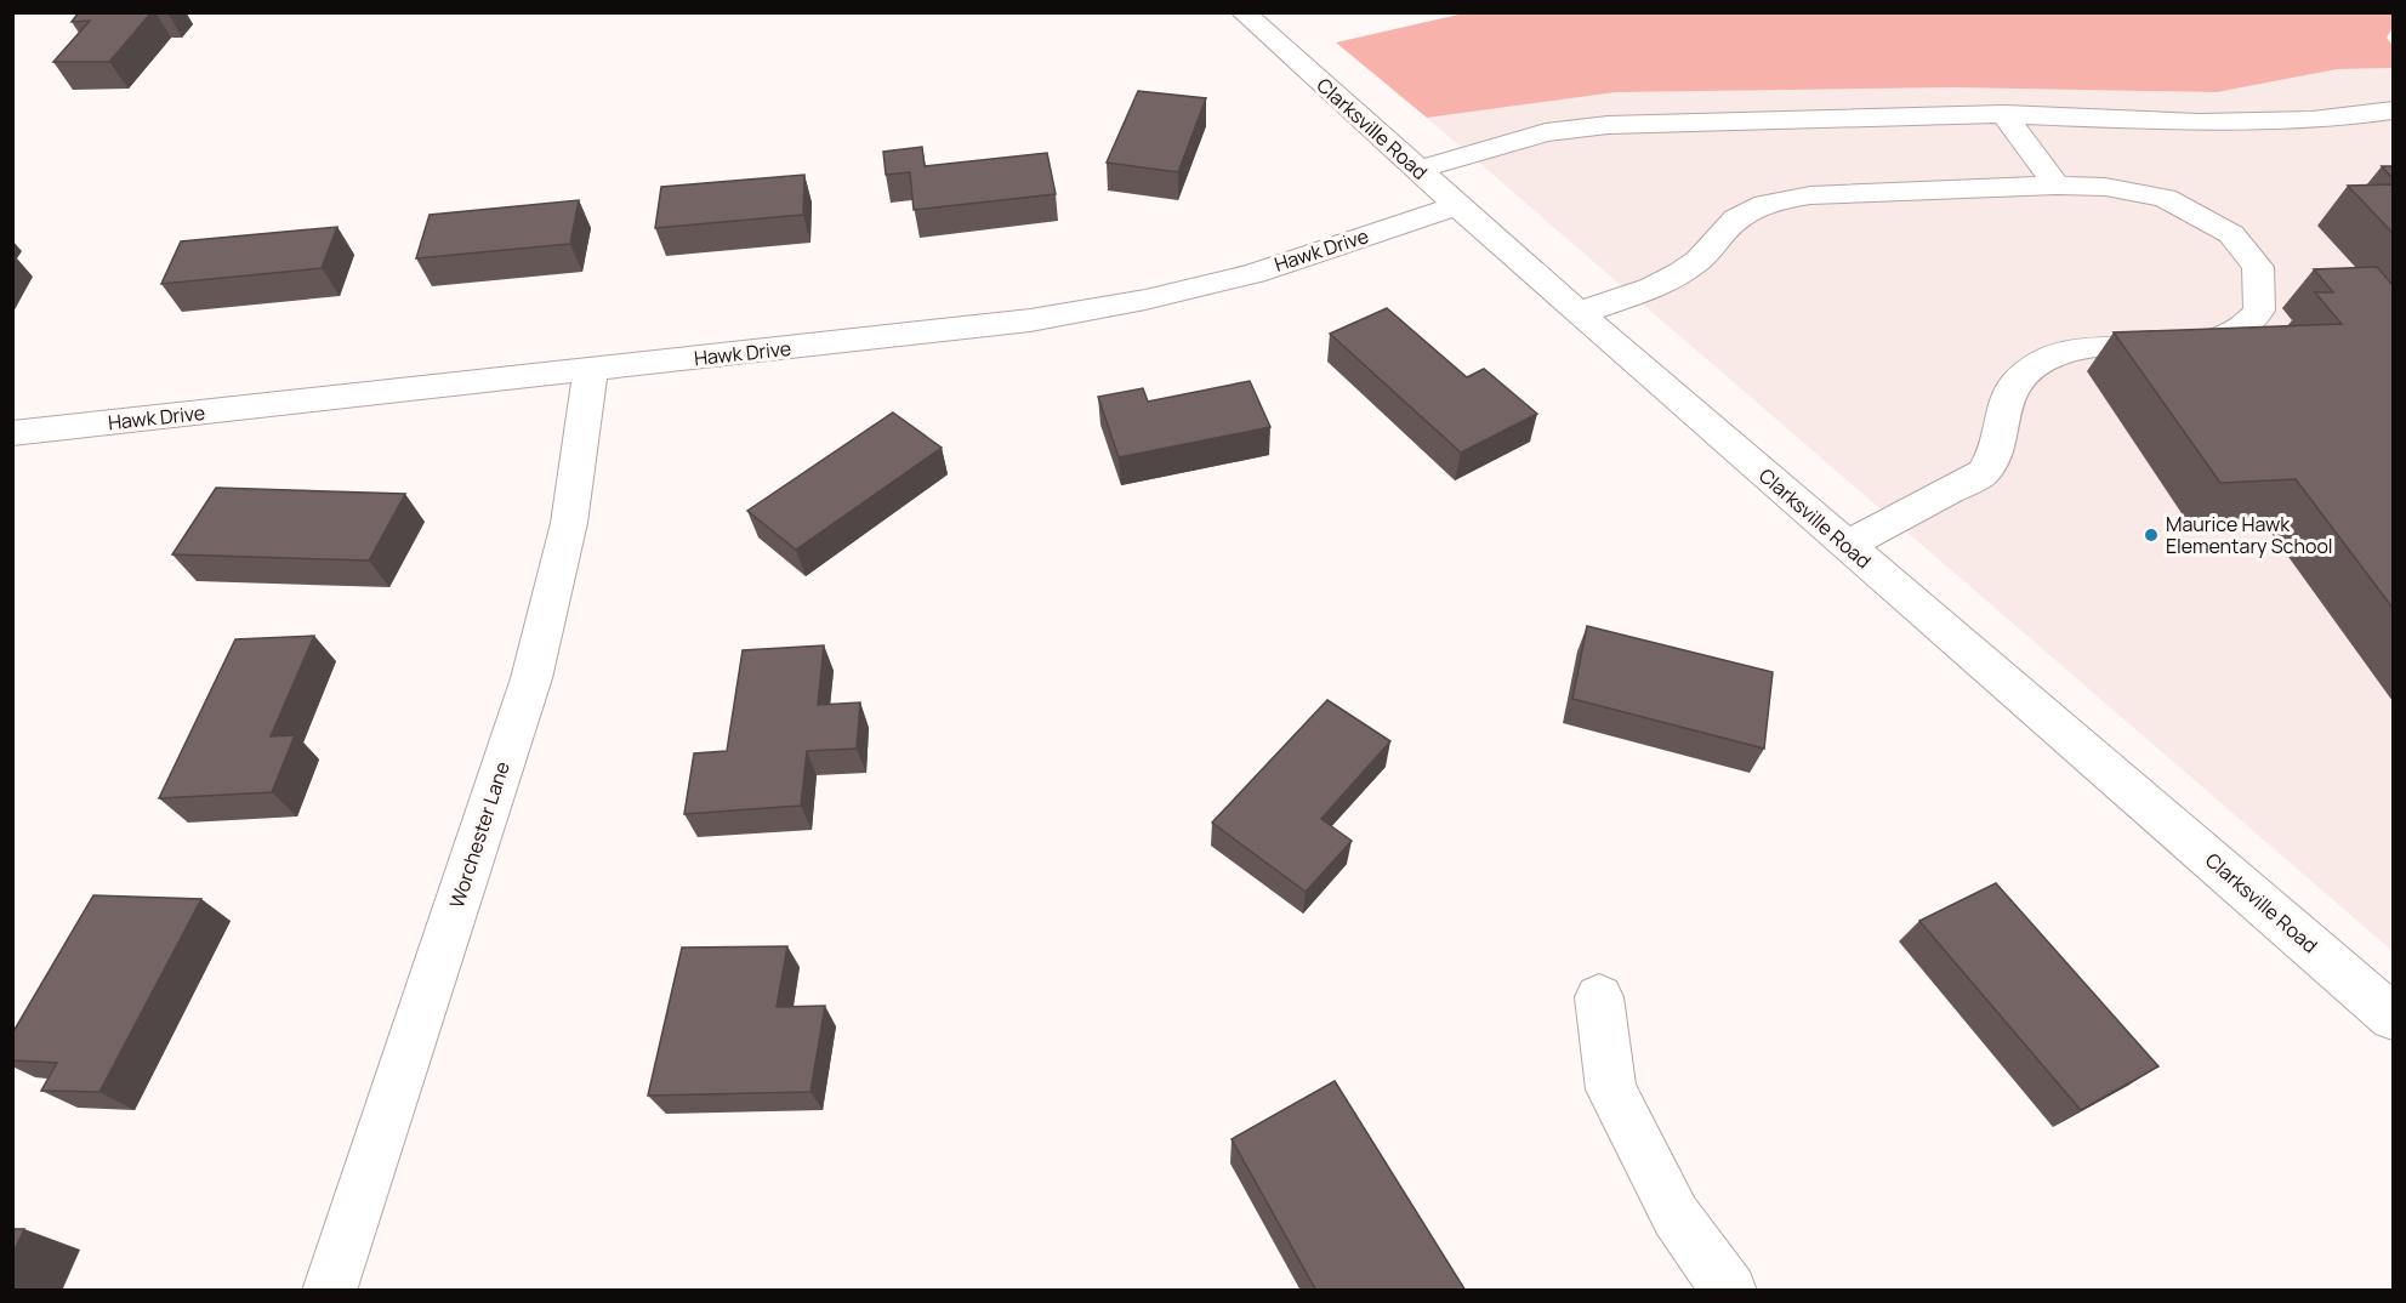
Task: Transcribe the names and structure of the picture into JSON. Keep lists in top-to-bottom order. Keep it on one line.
{"streets":{"street":["Clarksville Road","Hawk Drive","Worchester Lane"]},"crossings":[["Clarksville Road","Hawk Drive"],["Hawk Drive","Worchester Lane"]],"places":["Maurice Hawk Elementary School"]}
